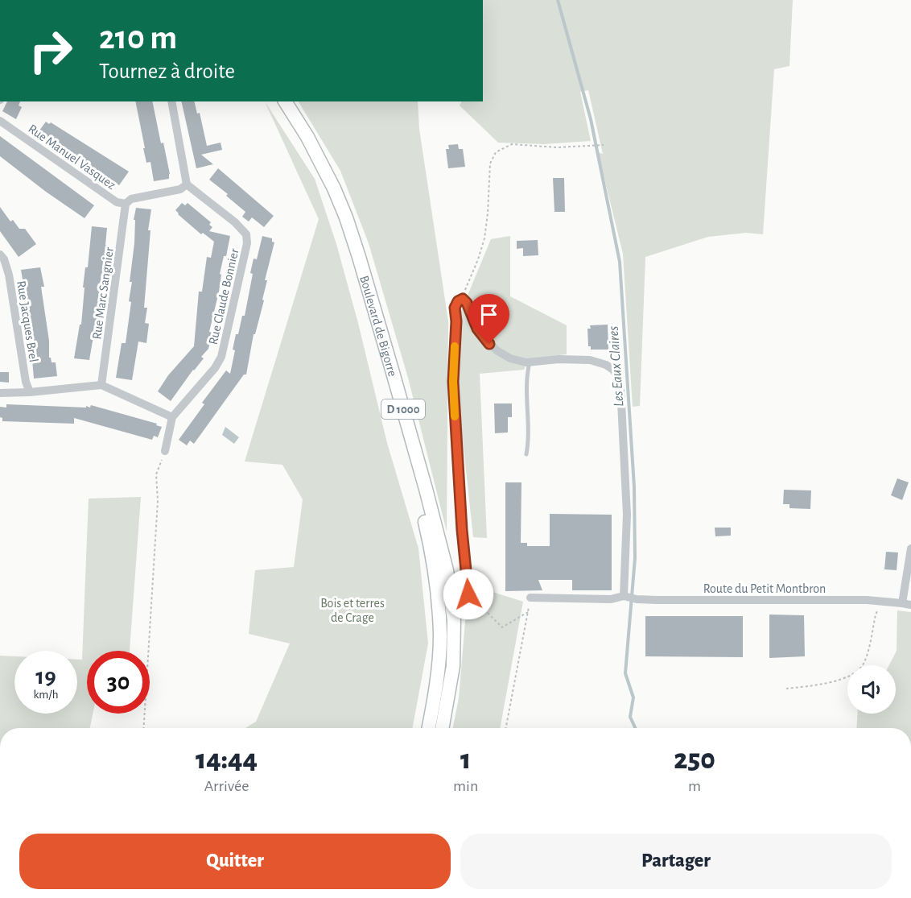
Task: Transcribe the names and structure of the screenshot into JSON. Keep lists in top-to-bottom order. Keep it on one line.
{"streets":{"main road":["Boulevard de Bigorre","D 1000"],"street":["Rue Manuel Vasquez","Rue Marc Sangnier","Rue Claude Bonnier","Rue Jacques Brel","Route du Petit Montbron"]},"crossings":[["Rue Manuel Vasquez","Rue Marc Sangnier"],["Rue Manuel Vasquez","Rue Claude Bonnier"]],"water":["Les Eaux Claires"],"parks":["Bois et terres de Crage"],"page":{"turn":["210 m","Tournez à droite"],"speed":"19 km/h","limit":"30","eta":["14:44","Arrivée","1","min","250","m"],"buttons":["Quitter","Partager"]}}
